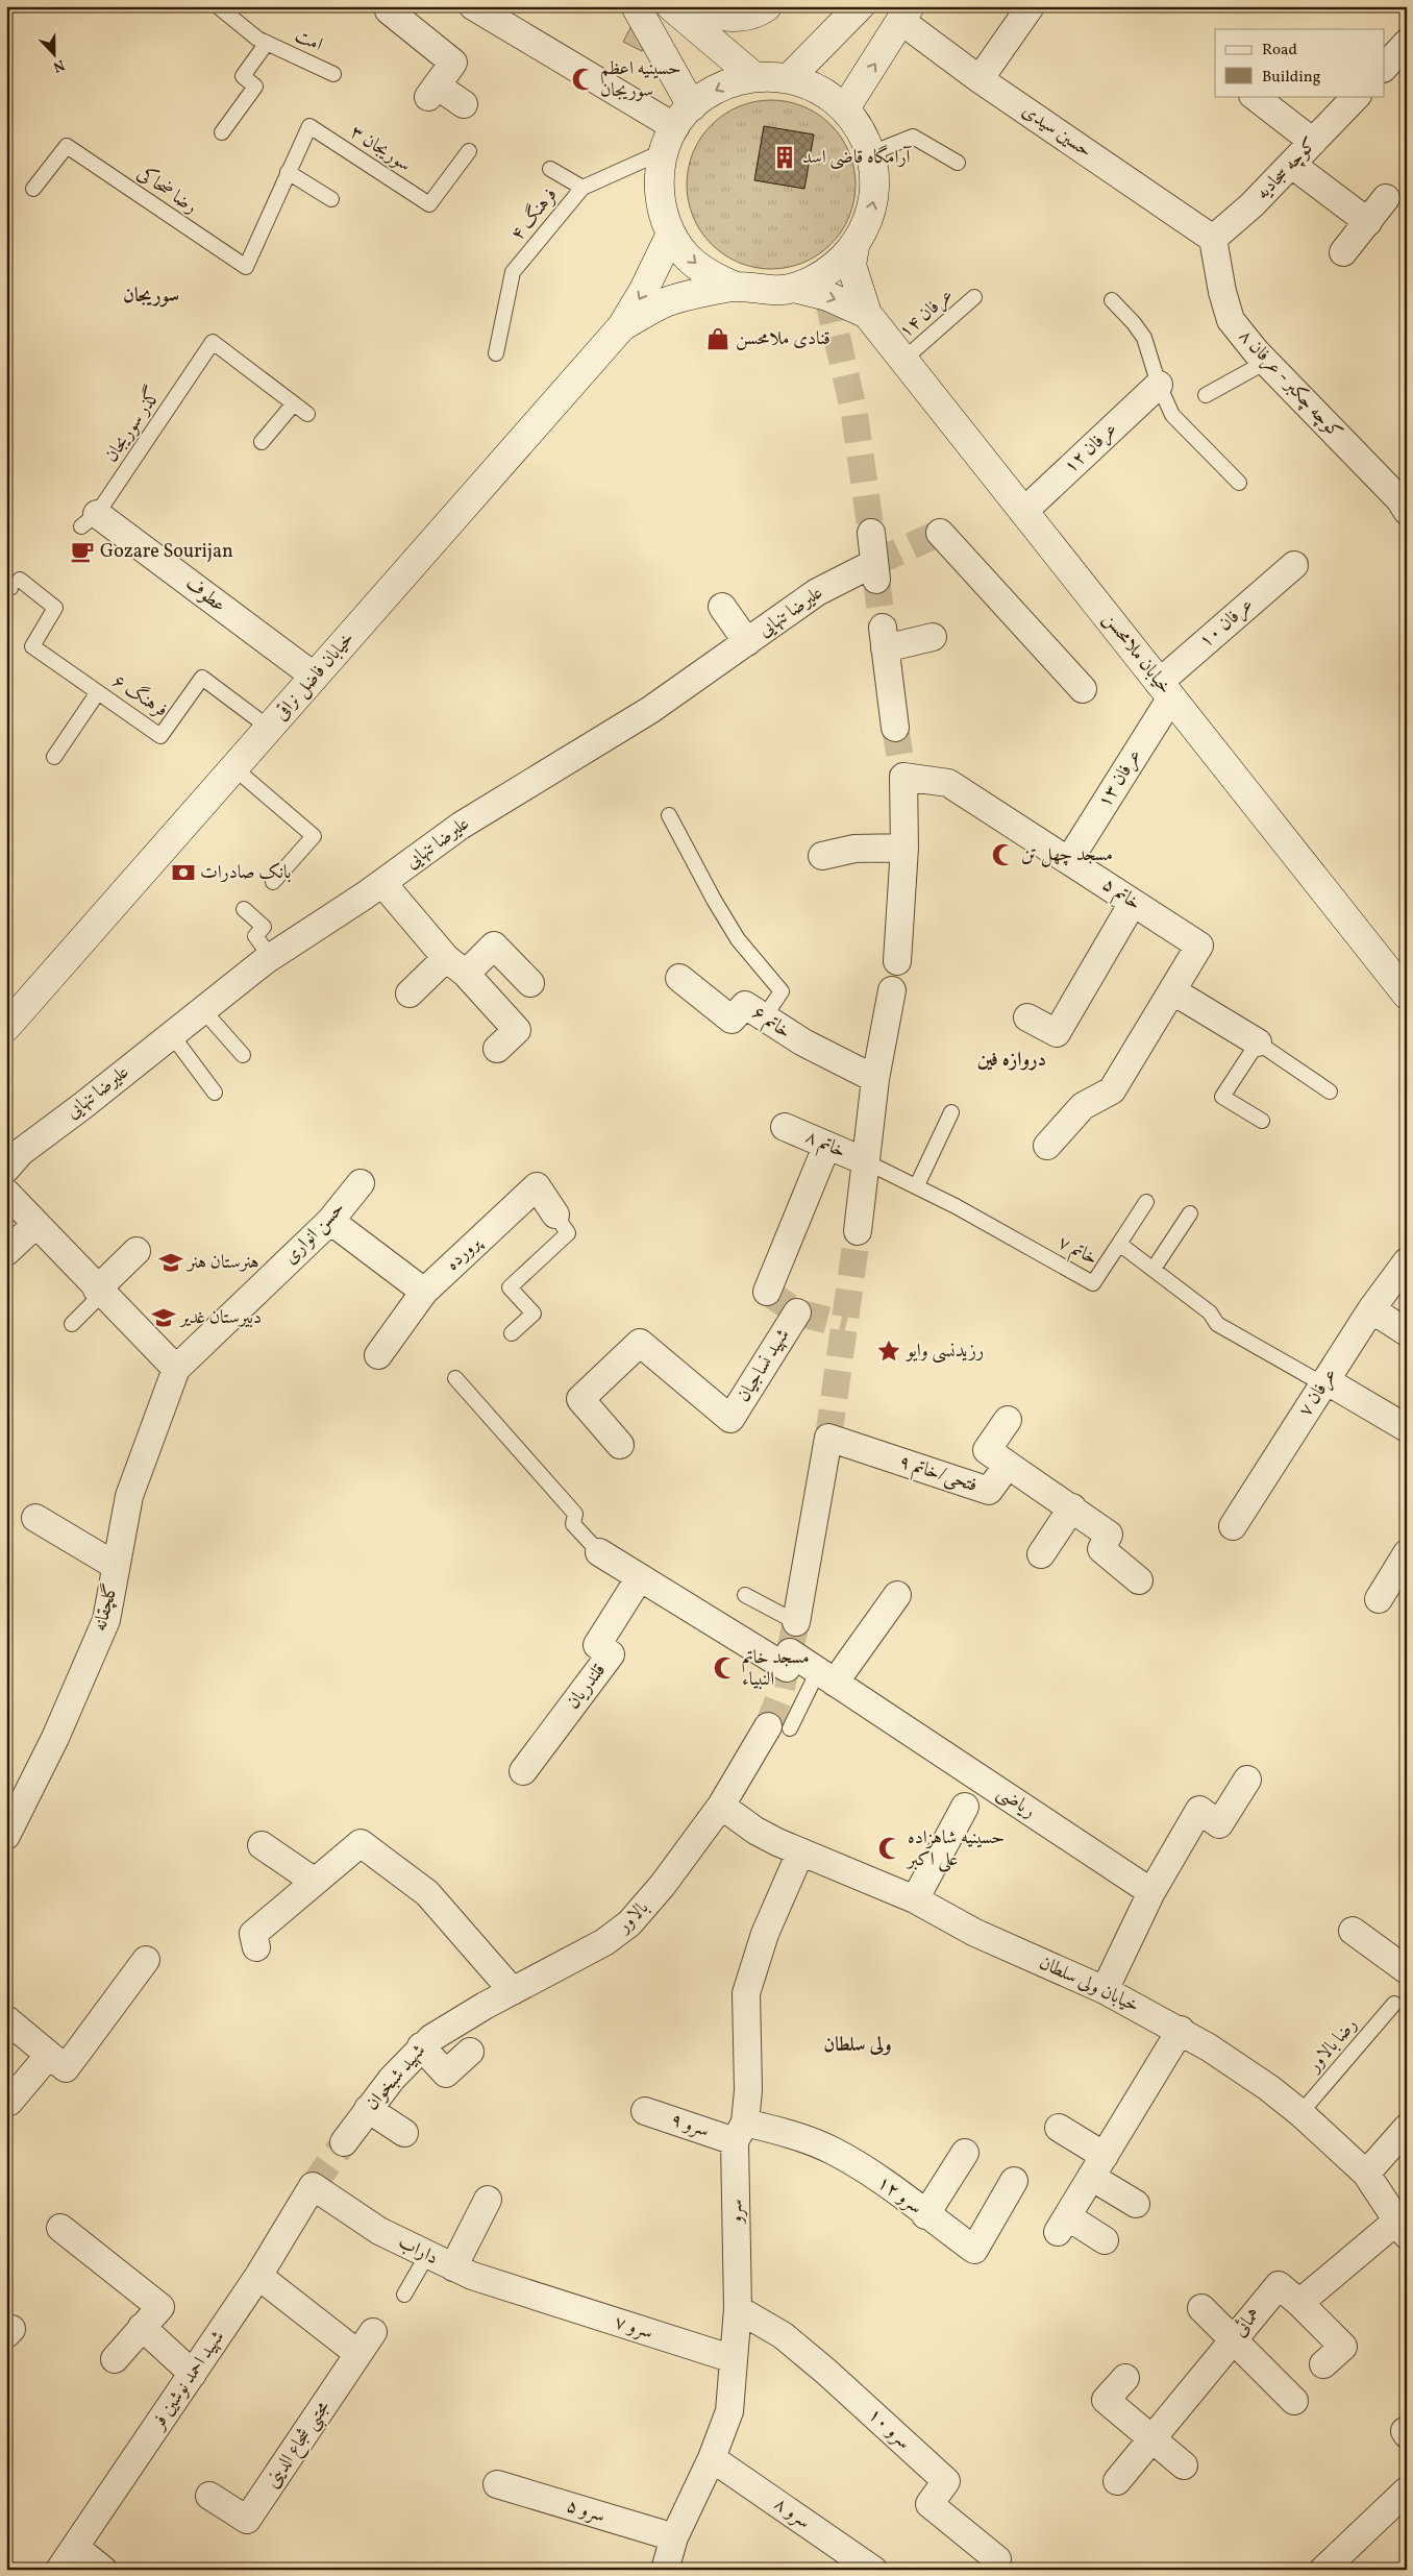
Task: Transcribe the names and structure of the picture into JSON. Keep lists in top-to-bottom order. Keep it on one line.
{"streets":{"main road":["خیابان ملامحسن","خیابان فاضل نراقی"],"street":["حسین سیدی","کوچه سجادیه","کوچه چکبر - عرفان ۸","عرفان ۱۲","عطوف","علیرضا تنهایی","عرفان ۱۰","عرفان ۱۳","خاتم ۵","خاتم ۶","خاتم ۸","حسن انواری","پرورده","شهید نساجیان","عرفان ۷","فتحی/خاتم ۹","گلچقانه","قلندریان","ریاضی","بالاور","خیابان ولی سلطان","شهید شبخوان","سرو ۹","سرو ۱۲","سرو","داراب","همائی","سرو ۷","شهید احمد نوشین فر","سرو ۱۰","مجتبی شجاع الدینی","سرو ۵","سرو ۸"],"lane":["امت","سوریجان ۳","رضا ضحاکی","فرهنگ ۴","عرفان ۱۴","گذر سوریجان","فرهنگ ۶","خاتم ۷","رضا بالاور"]},"crossings":[["حسین سیدی","کوچه سجادیه"],["حسین سیدی","کوچه چکبر - عرفان ۸"],["سوریجان ۳","رضا ضحاکی"],["کوچه سجادیه","کوچه چکبر - عرفان ۸"],["عرفان ۱۴","خیابان ملامحسن"],["گذر سوریجان","عطوف"],["عرفان ۱۲","خیابان ملامحسن"],["عطوف","خیابان فاضل نراقی"],["عرفان ۱۰","خیابان ملامحسن"],["عرفان ۱۰","عرفان ۱۳"],["خیابان ملامحسن","عرفان ۱۳"],["خیابان فاضل نراقی","فرهنگ ۶"],["عرفان ۱۳","خاتم ۵"],["خاتم ۸","خاتم ۷"],["حسن انواری","گلچقانه"],["خاتم ۷","عرفان ۷"],["قلندریان","ریاضی"],["بالاور","خیابان ولی سلطان"],["بالاور","شهید شبخوان"],["خیابان ولی سلطان","رضا بالاور"],["خیابان ولی سلطان","سرو"],["سرو ۹","سرو ۱۲"],["سرو ۹","سرو"],["سرو ۱۲","سرو"],["سرو","سرو ۷"],["سرو","سرو ۱۰"],["سرو","سرو ۵"],["سرو","سرو ۸"],["داراب","سرو ۷"],["داراب","شهید احمد نوشین فر"],["شهید احمد نوشین فر","مجتبی شجاع الدینی"]],"districts":["سوریجان","دروازه فین","ولی سلطان"],"places":{"mosque":["حسینیه اعظم سوریجان","مسجد چهل تن","مسجد خاتم النبیاء","حسینیه شاهزاده علی اکبر"],"building":["آرامگاه قاضی اسد"],"shop":["قنادی ملامحسن"],"cafe":["Gozare Sourijan"],"bank":["بانک صادرات"],"school or university":["هنرستان هنر","دبیرستان غدیر"],"place":["رزیدنسی وایو"]},"legend":["Road","Building"],"north":"bottom"}
